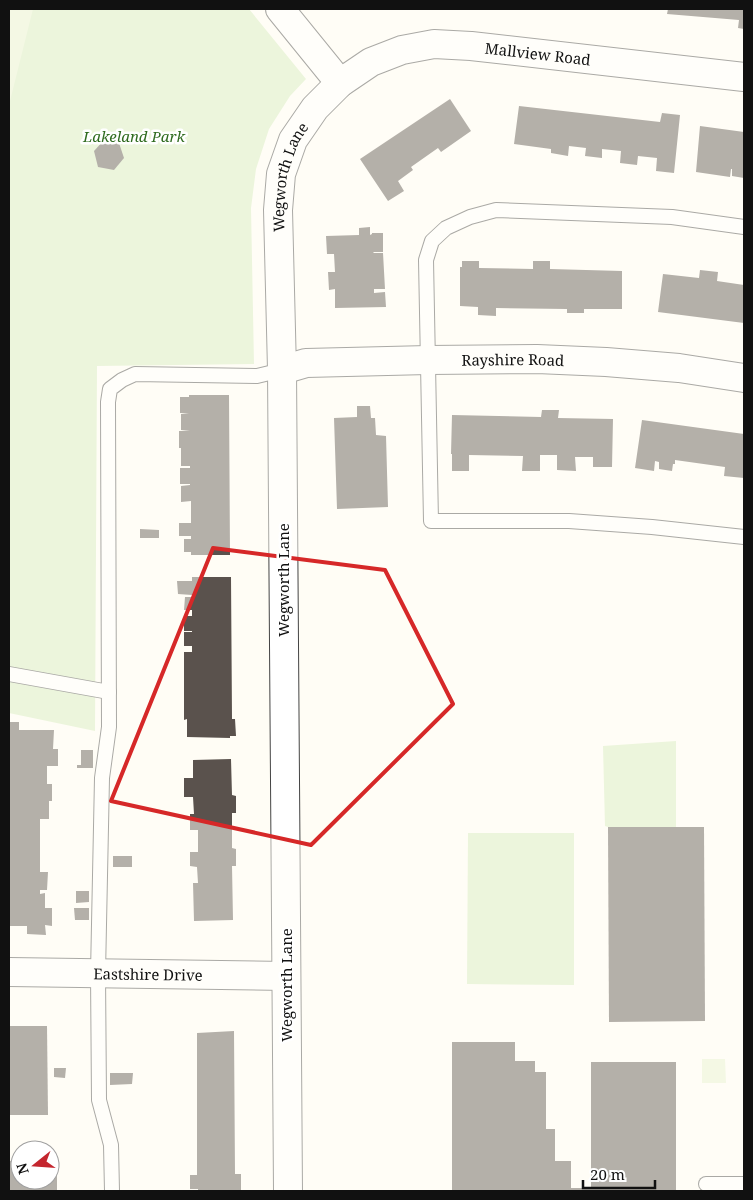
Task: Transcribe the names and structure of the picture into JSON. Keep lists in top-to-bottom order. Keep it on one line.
{"streets":{"street":["Mallview Road","Wegworth Lane","Rayshire Road","Eastshire Drive"]},"crossings":[["Mallview Road","Wegworth Lane"],["Wegworth Lane","Rayshire Road"],["Wegworth Lane","Eastshire Drive"]],"parks":["Lakeland Park"],"scale_bar":"20 m","north":"left"}
